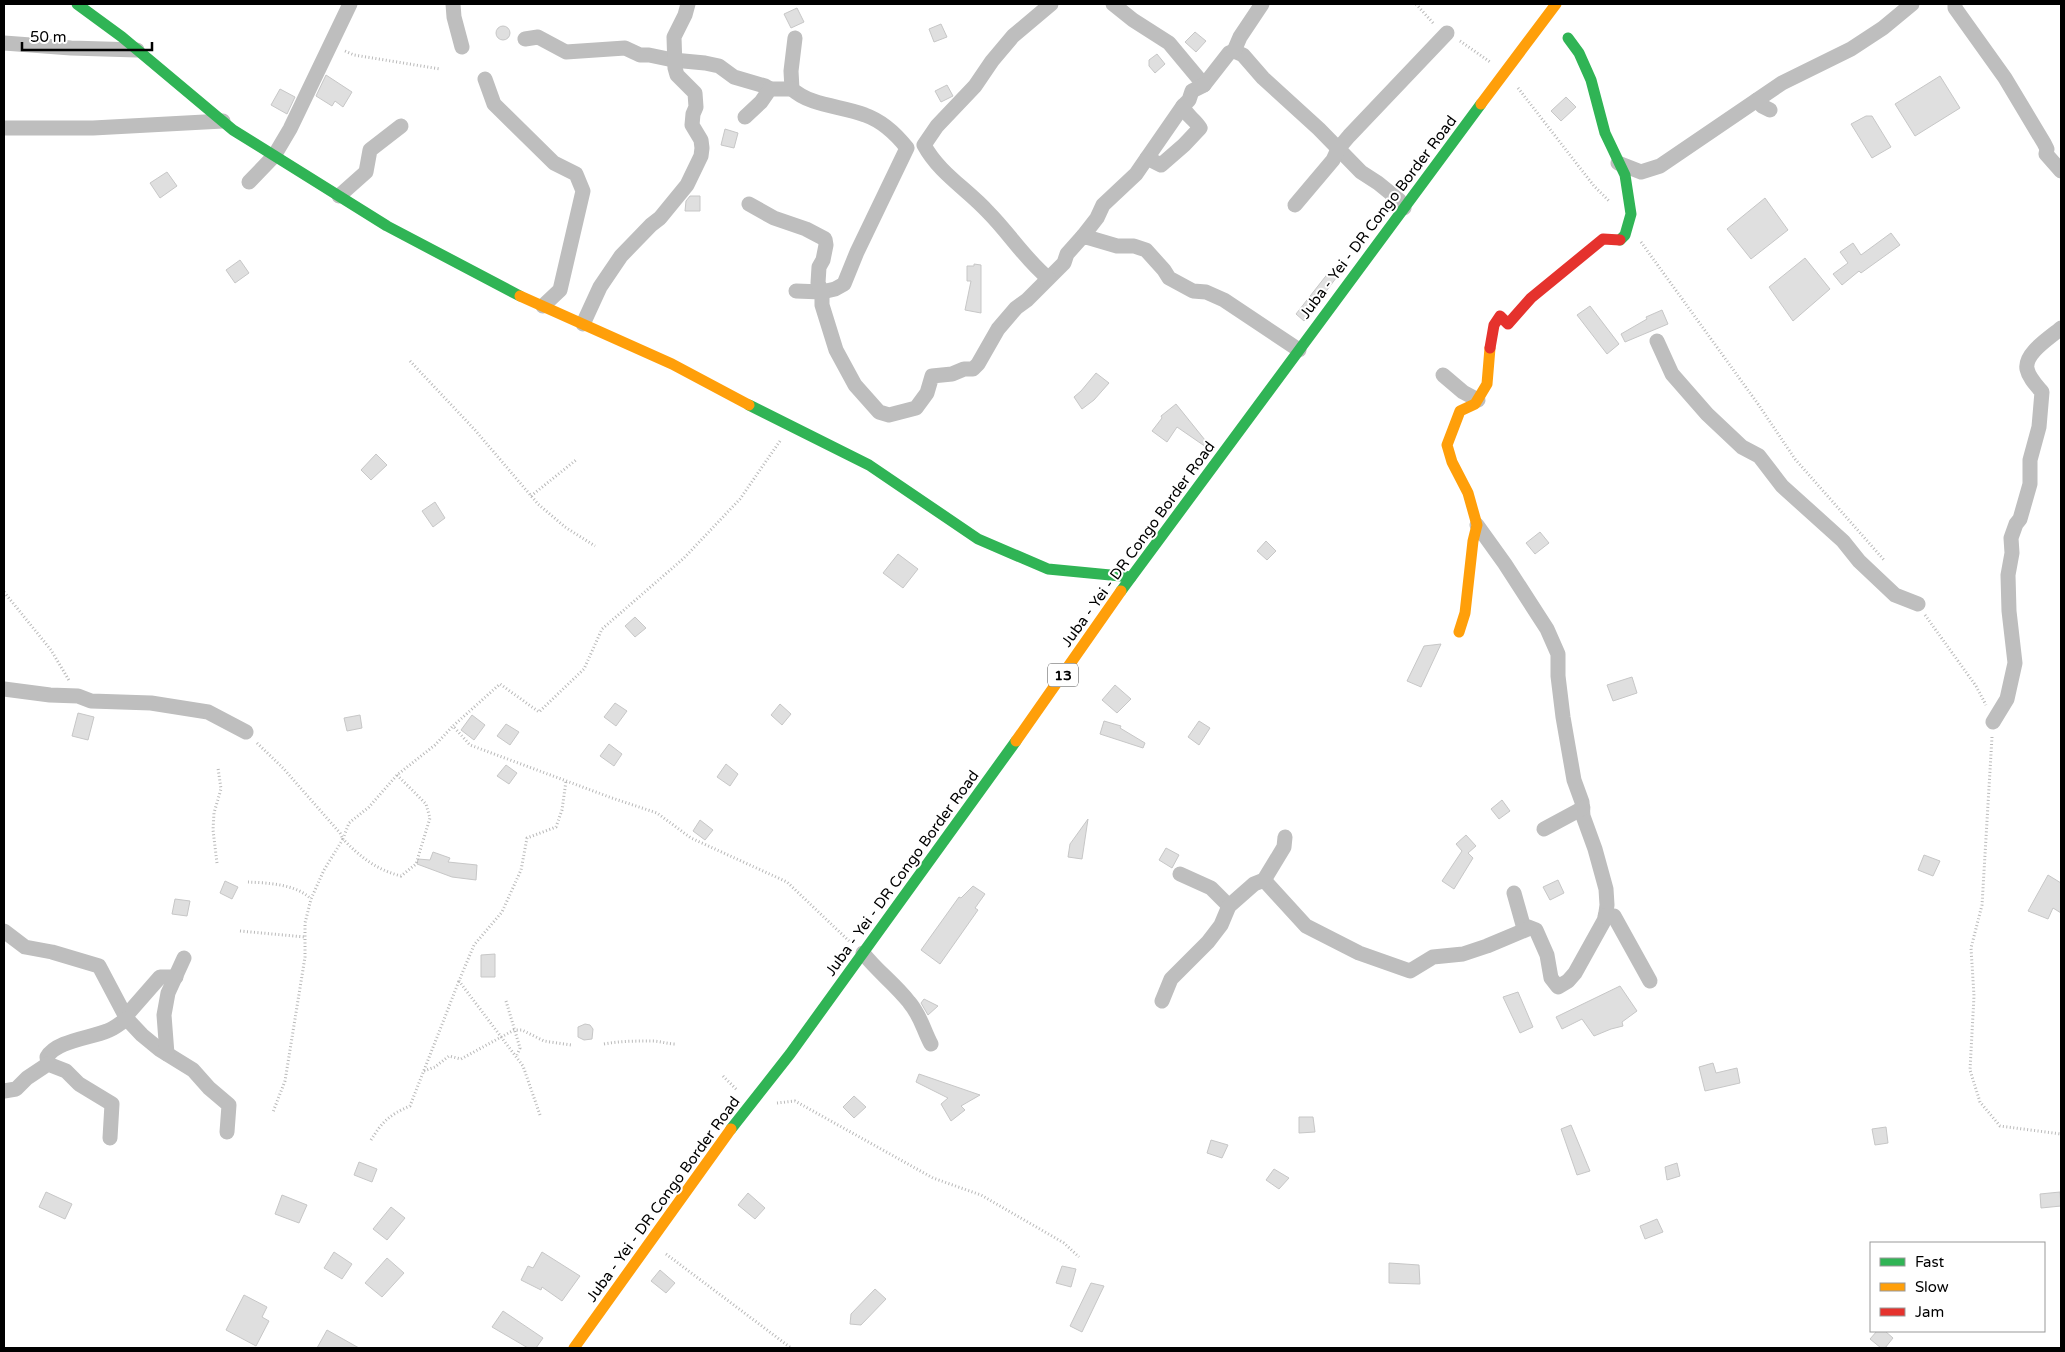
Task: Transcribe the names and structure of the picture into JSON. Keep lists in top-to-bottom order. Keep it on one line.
{"streets":{"street":["Juba - Yei - DR Congo Border Road","13"]},"legend":["Fast","Slow","Jam"],"scale_bar":"50 m"}
